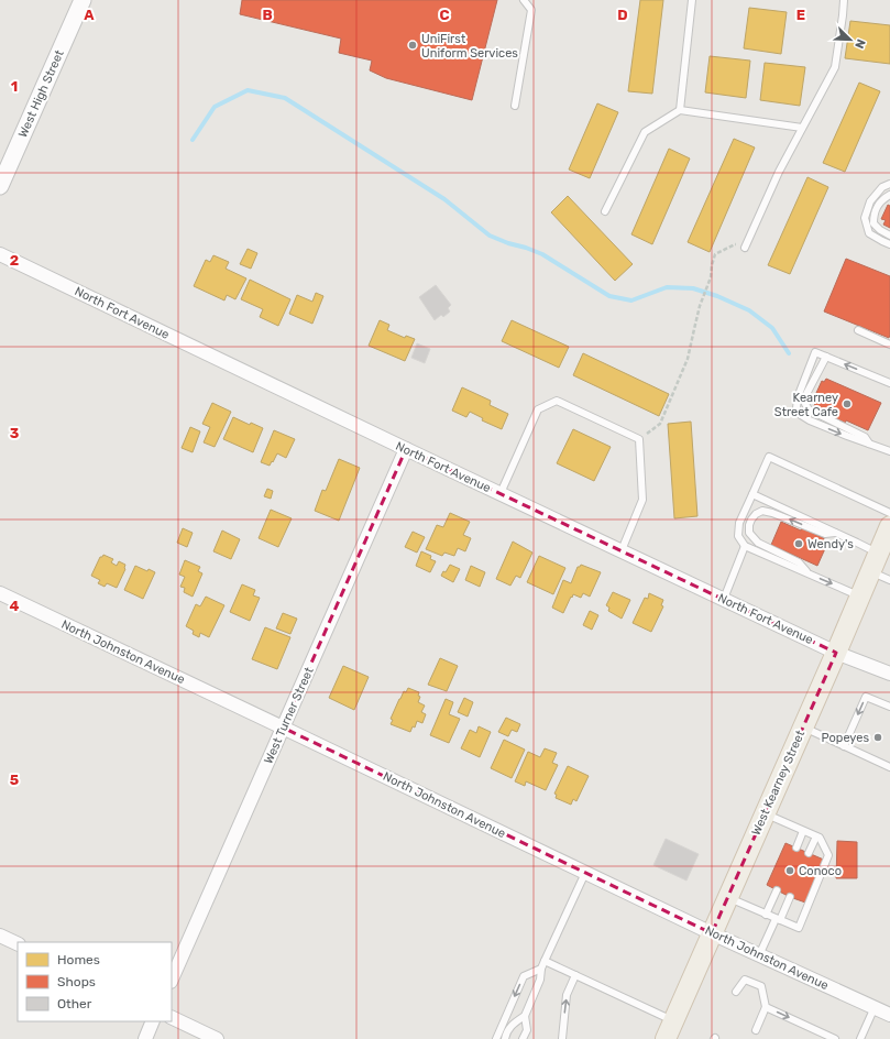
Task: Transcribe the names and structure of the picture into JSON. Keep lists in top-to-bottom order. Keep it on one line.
{"streets":{"main road":["West Kearney Street"],"street":["West High Street","North Fort Avenue","North Johnston Avenue","West Turner Street"]},"crossings":[["North Fort Avenue","West Turner Street"],["North Fort Avenue","West Kearney Street"],["North Johnston Avenue","West Turner Street"],["North Johnston Avenue","West Kearney Street"]],"places":["UniFirst Uniform Services","Kearney Street Cafe","Wendy's","Popeyes","Conoco"],"legend":["Homes","Shops","Other"],"north":"bottom right","grid":{"columns":["A","B","C","D","E"],"rows":["1","2","3","4","5"]}}
